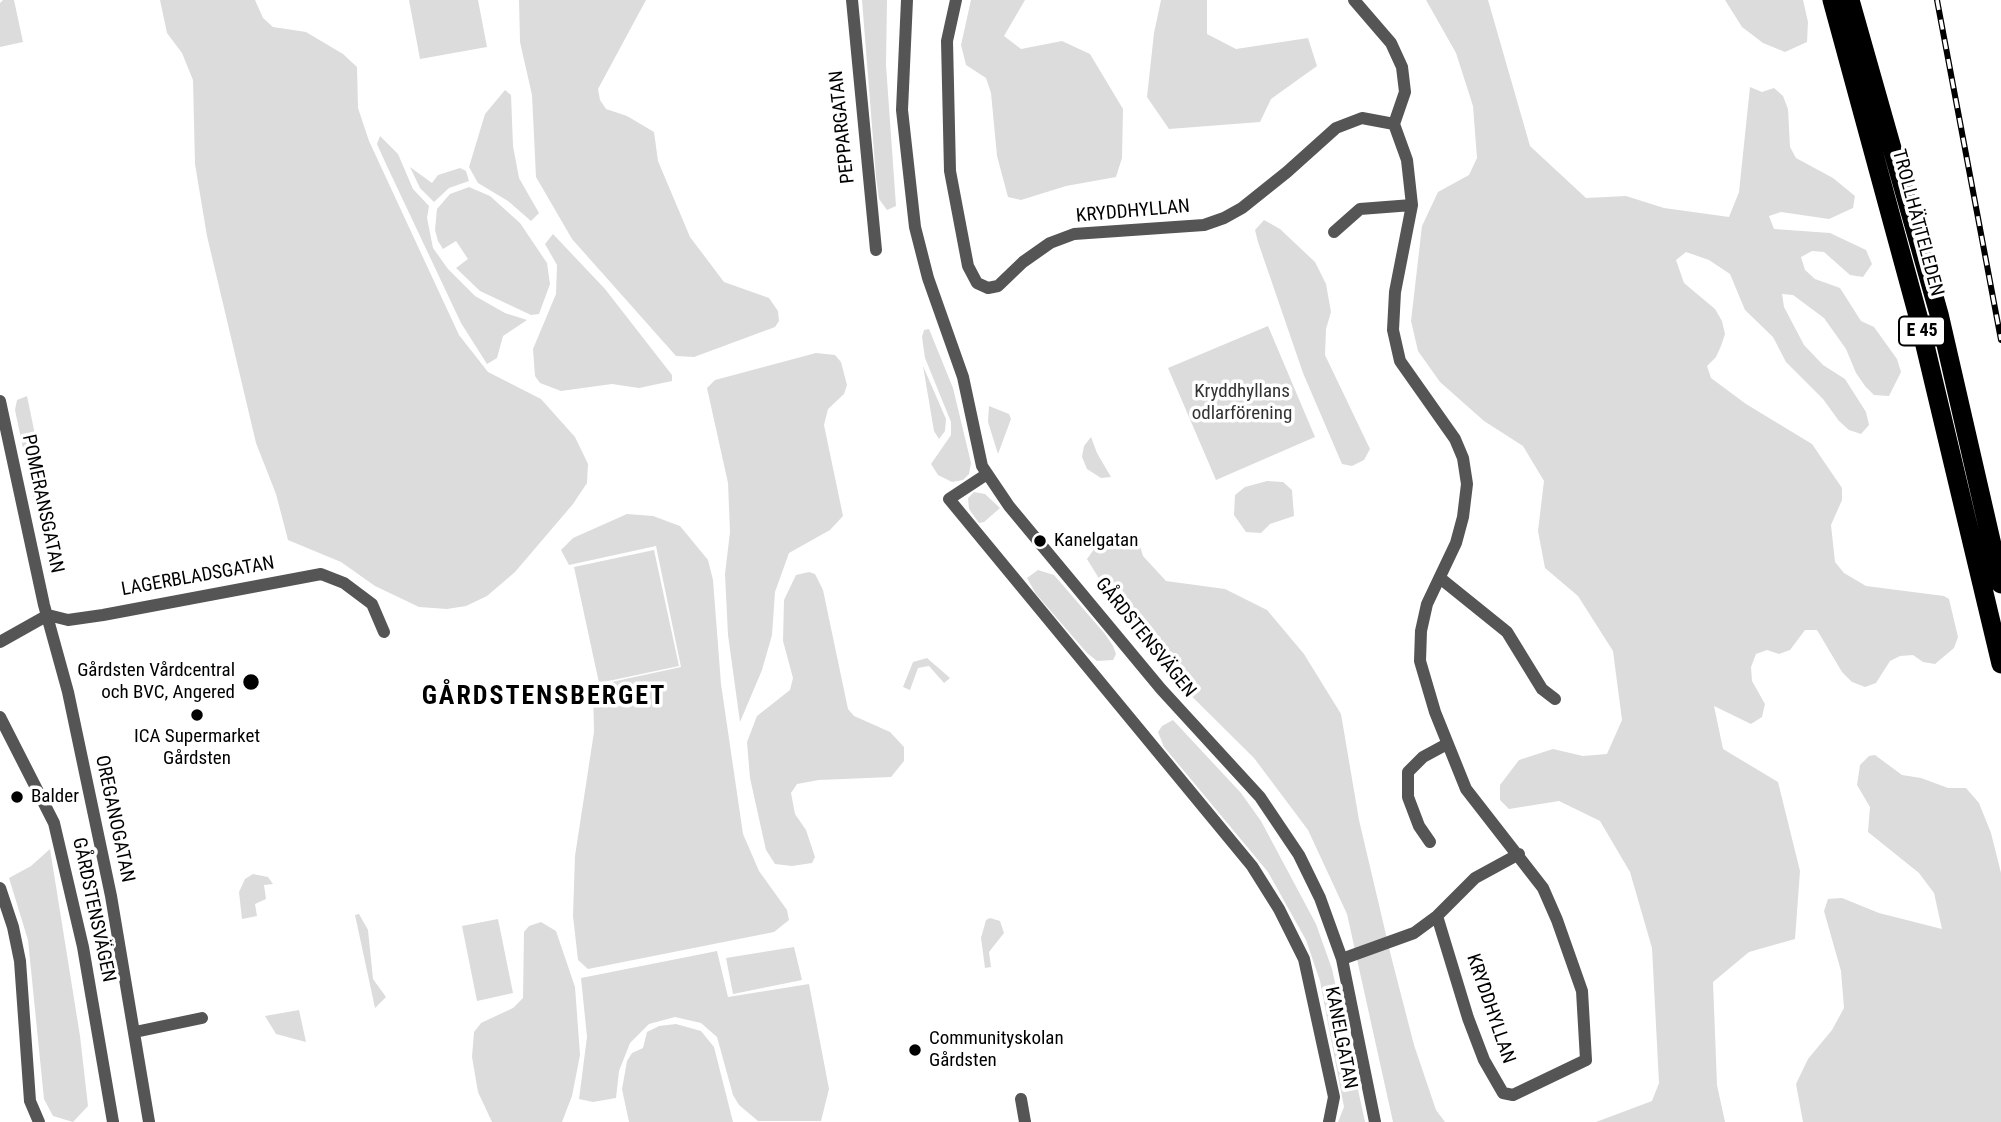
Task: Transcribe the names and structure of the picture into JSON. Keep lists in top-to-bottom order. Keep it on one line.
{"streets":{"highway":["TROLLHÄTTELEDEN","E 45"],"street":["PEPPARGATAN","KRYDDHYLLAN","POMERANSGATAN","LAGERBLADSGATAN","GÅRDSTENSVÄGEN","OREGANOGATAN","KANELGATAN"]},"crossings":[["POMERANSGATAN","LAGERBLADSGATAN"],["POMERANSGATAN","OREGANOGATAN"],["LAGERBLADSGATAN","OREGANOGATAN"],["GÅRDSTENSVÄGEN","KANELGATAN"]],"districts":["GÅRDSTENSBERGET"],"parks":["Kryddhyllans odlarförening"],"places":["Kanelgatan","Gårdsten Vårdcentral och BVC, Angered","ICA Supermarket Gårdsten","Balder","Communityskolan Gårdsten"]}
